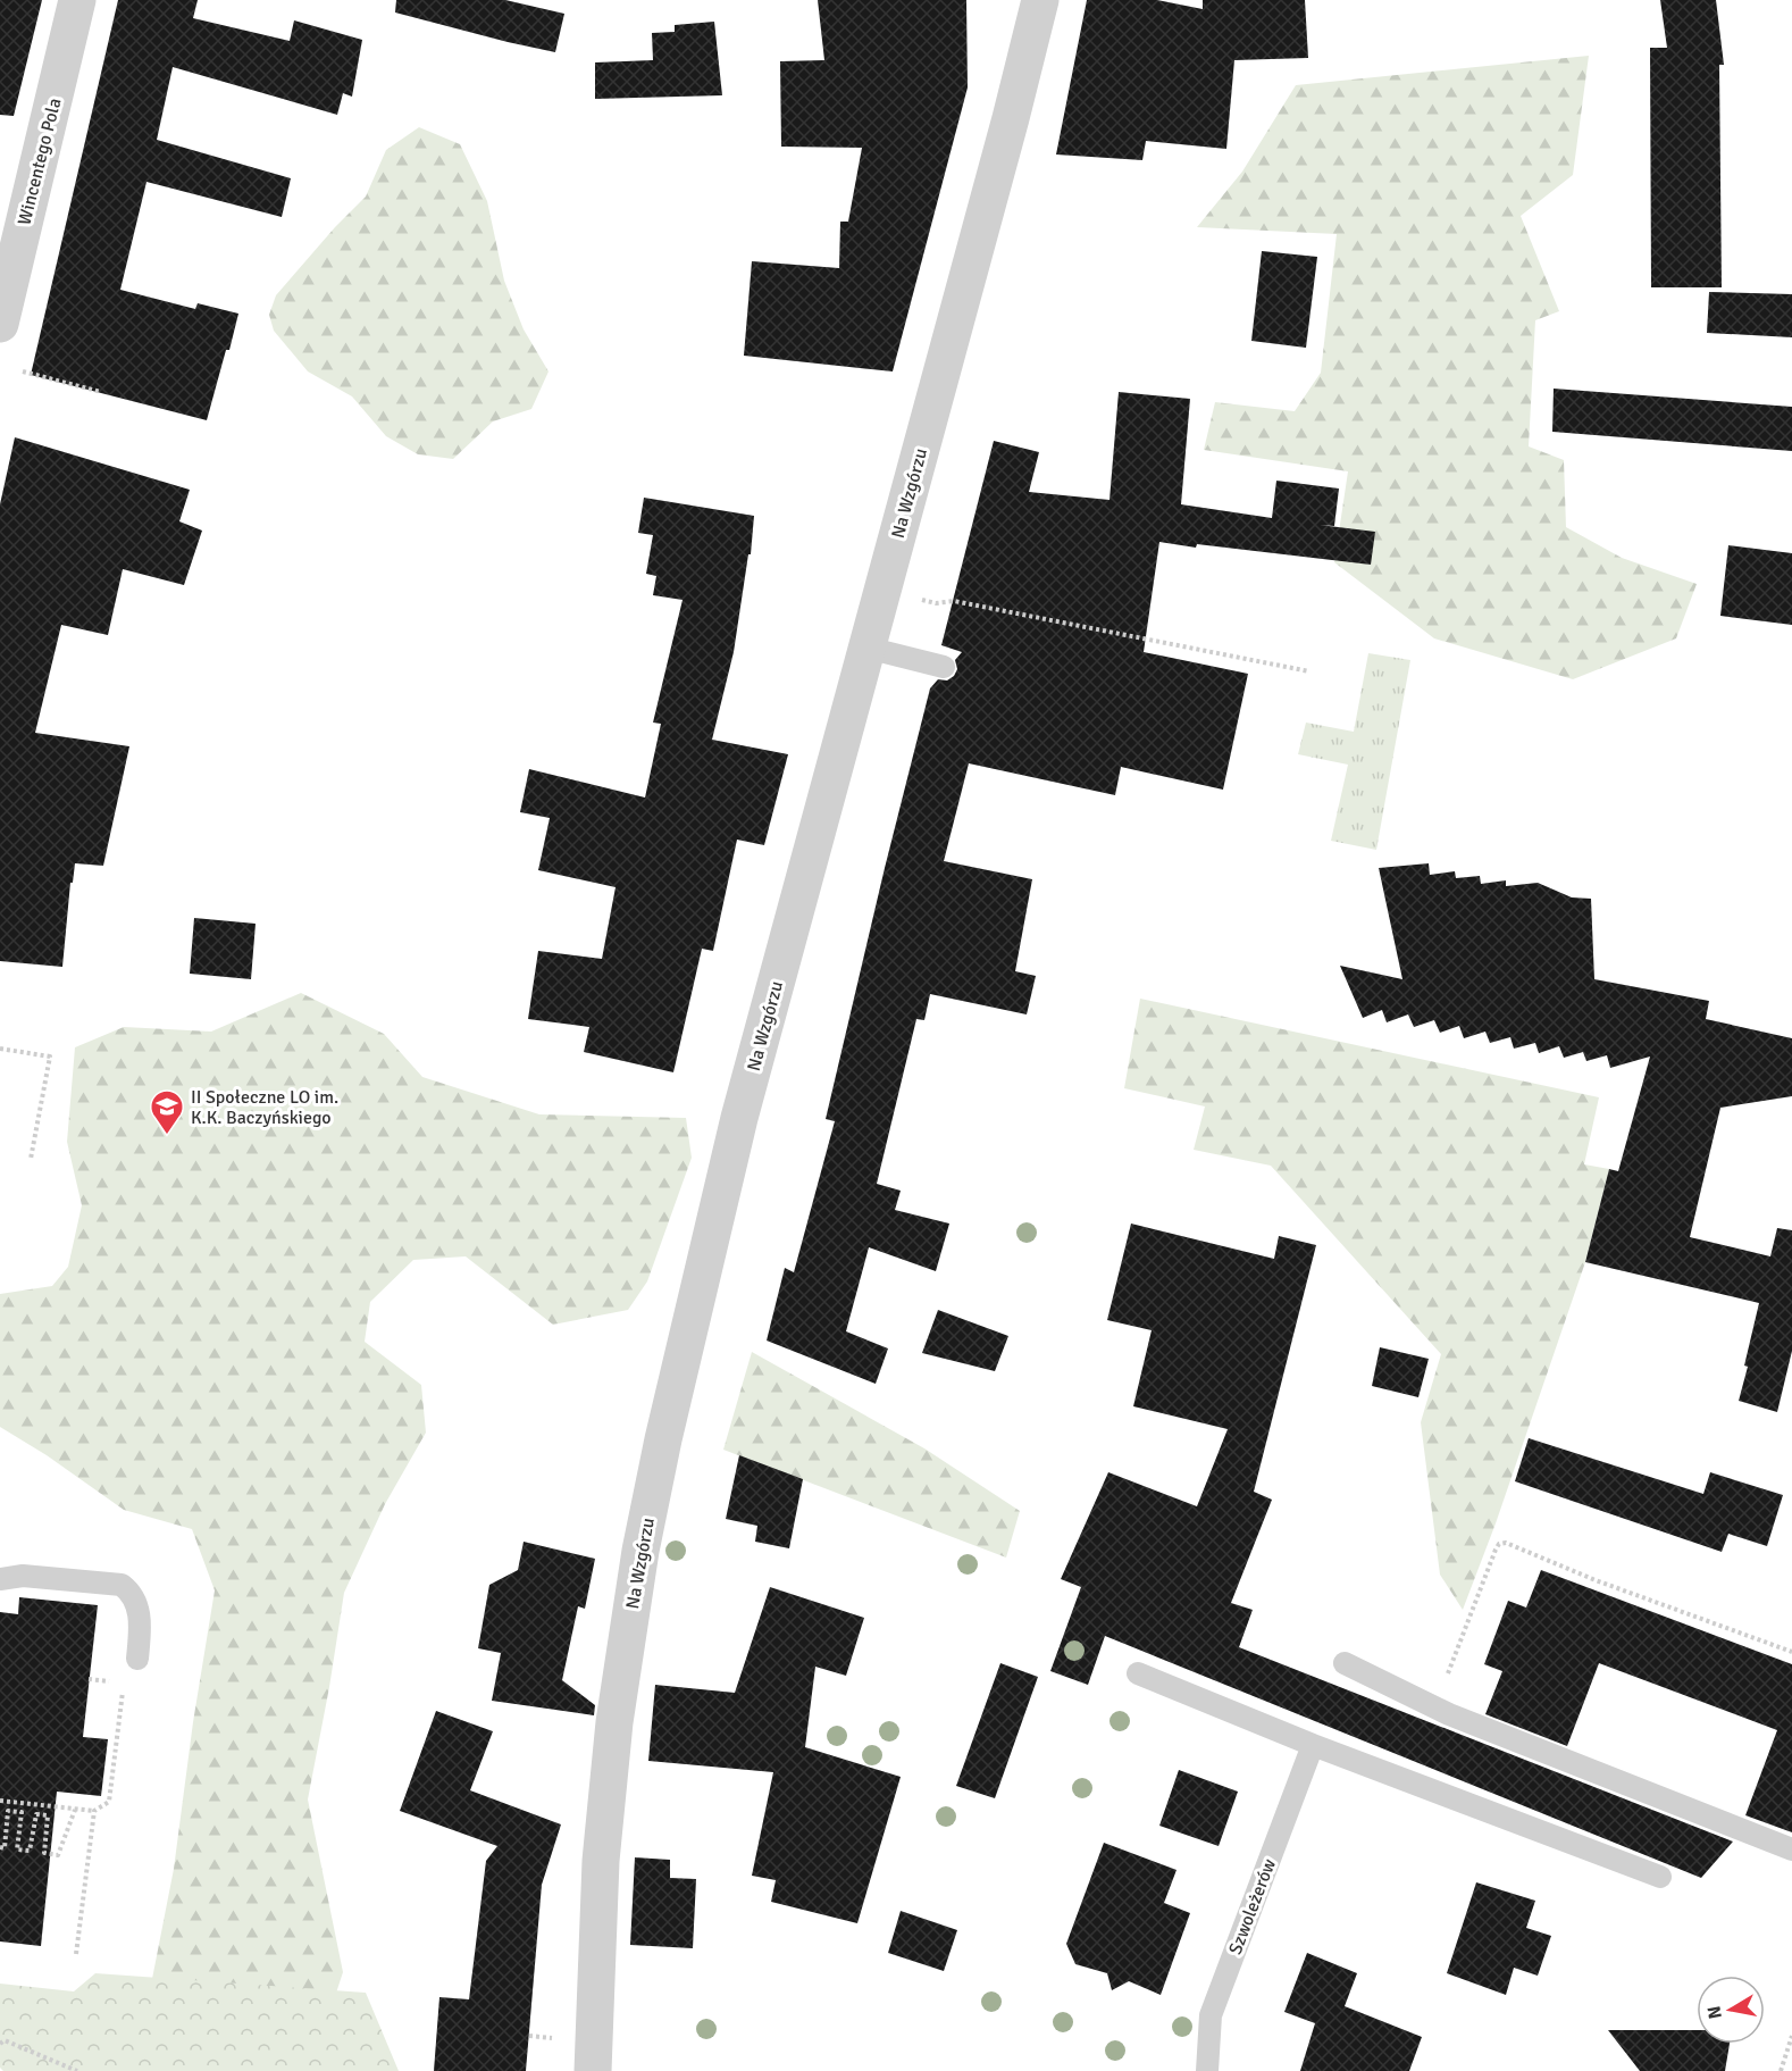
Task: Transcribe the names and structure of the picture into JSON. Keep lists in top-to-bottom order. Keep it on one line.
{"streets":{"street":["Wincentego Pola","Na Wzgórzu"],"lane":["Szwoleżerów"]},"places":{"school or university":["II Społeczne LO im. K.K. Baczyńskiego"]},"north":"left"}
